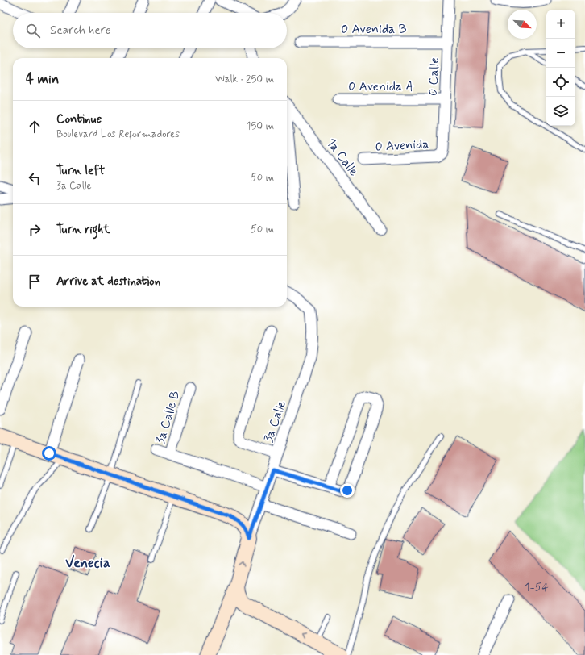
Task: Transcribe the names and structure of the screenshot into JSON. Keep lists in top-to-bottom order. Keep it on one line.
{"streets":{"street":["0 Avenida B","0 Calle","0 Avenida A","0 Avenida","1a Calle","3a Calle B","3a Calle"]},"crossings":[["0 Avenida B","0 Calle"],["0 Calle","0 Avenida A"],["0 Calle","0 Avenida"]],"districts":["Venecia"],"house_numbers":["1-54"],"north":"bottom right","page":{"map_buttons":["+","−"],"search":"Search here","heading":["4 min","Walk · 250 m"],"list":[["Continue","Boulevard Los Reformadores","150 m"],["Turn left","3a Calle","50 m"],["Turn right","50 m"],"Arrive at destination"]}}
